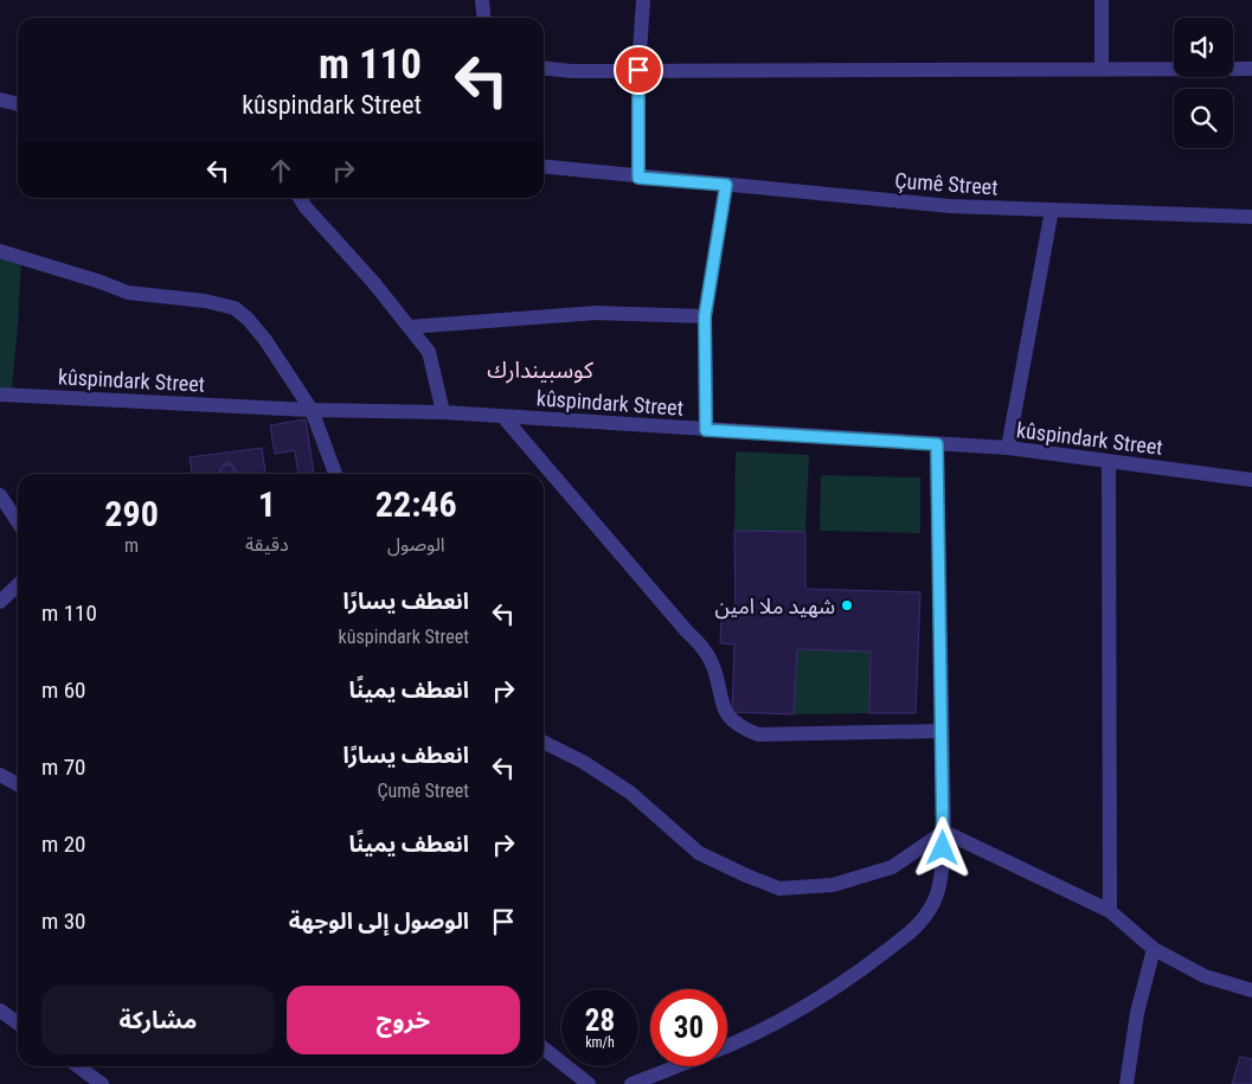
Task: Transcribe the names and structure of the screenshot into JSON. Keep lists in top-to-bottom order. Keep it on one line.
{"streets":{"street":["Çumê Street","kûspindark Street"]},"districts":["كوسبيندارك"],"places":["شهيد ملا امين"],"page":{"turn":["110 m","kûspindark Street"],"eta":["22:46","الوصول","1","دقيقة","290","m"],"list":[{"name":"انعطف يسارًا","note":"kûspindark Street","value":"110 m"},{"name":"انعطف يمينًا","value":"60 m"},{"name":"انعطف يسارًا","note":"Çumê Street","value":"70 m"},{"name":"انعطف يمينًا","value":"20 m"},{"name":"الوصول إلى الوجهة","value":"30 m"}],"buttons":["خروج","مشاركة"],"speed":"28 km/h","limit":"30"}}
